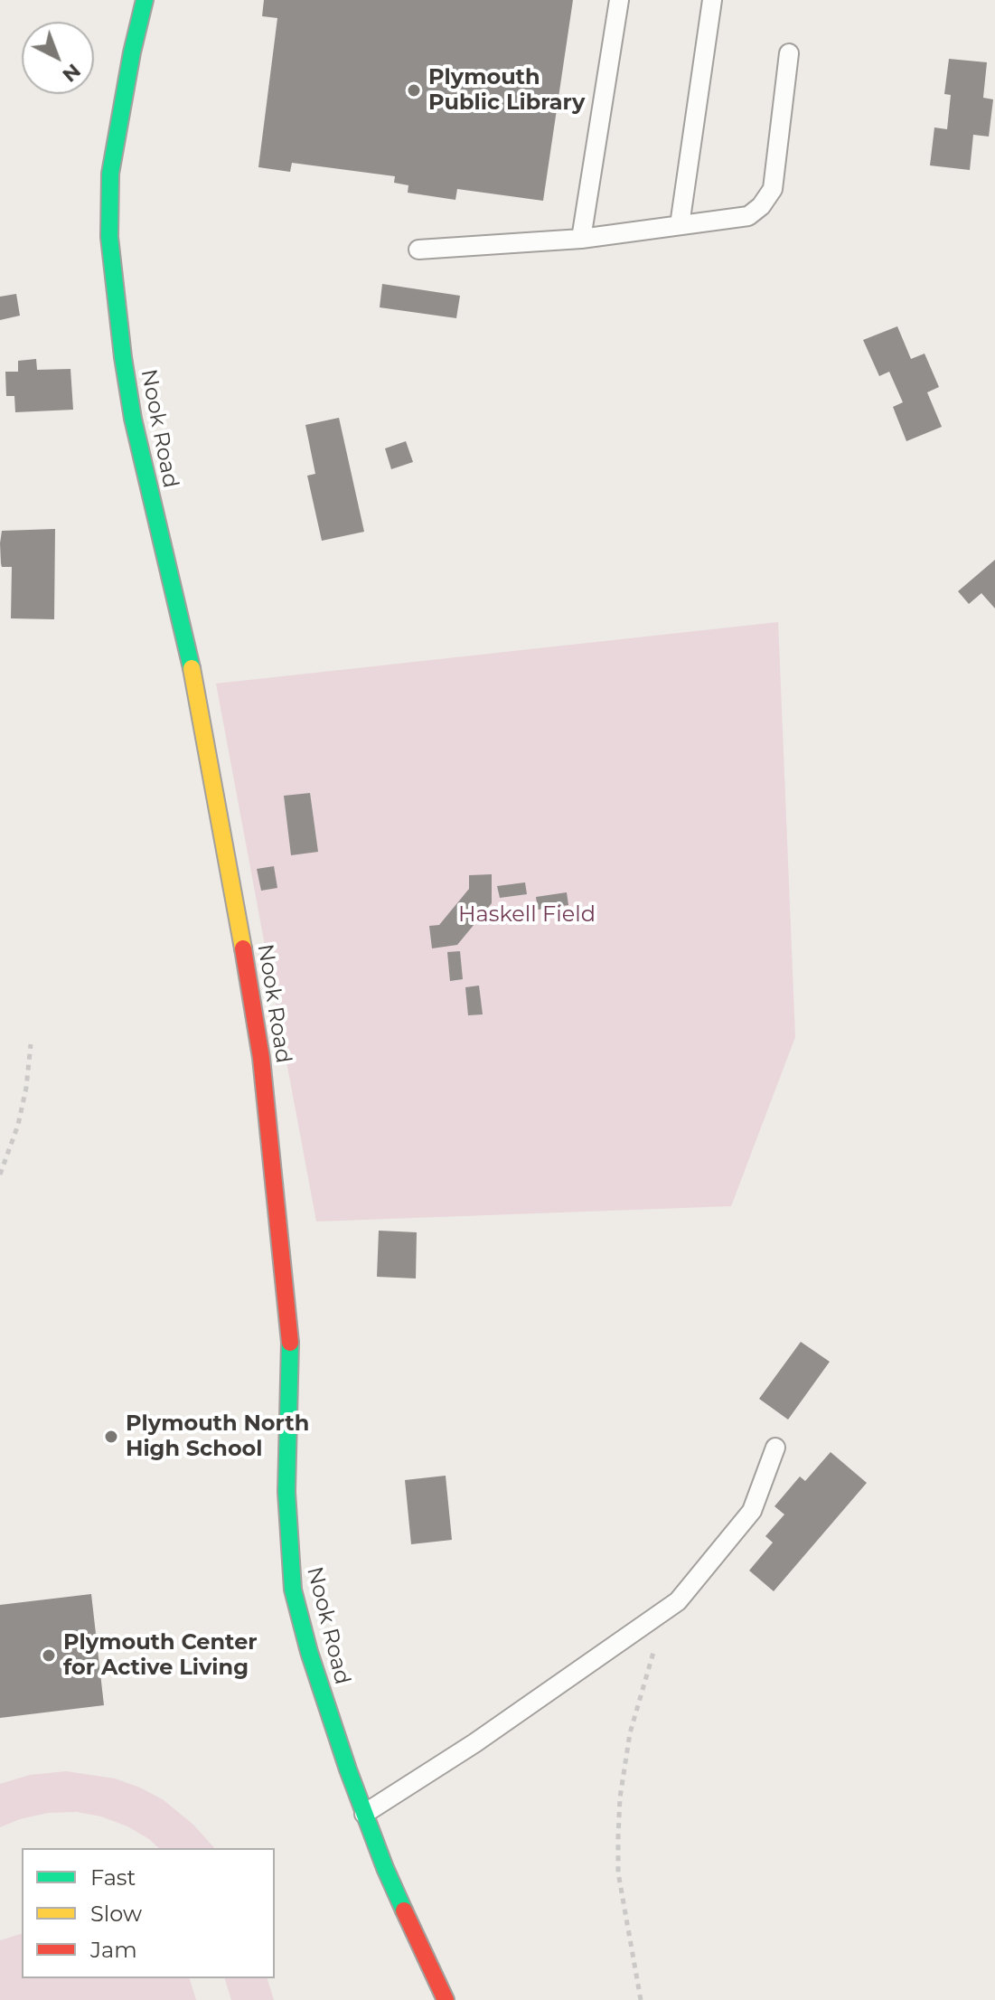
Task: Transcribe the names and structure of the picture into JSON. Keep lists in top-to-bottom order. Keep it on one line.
{"streets":{"street":["Nook Road"]},"parks":["Haskell Field"],"places":["Plymouth Public Library","Plymouth North High School","Plymouth Center for Active Living"],"legend":["Fast","Slow","Jam"],"north":"bottom right"}
